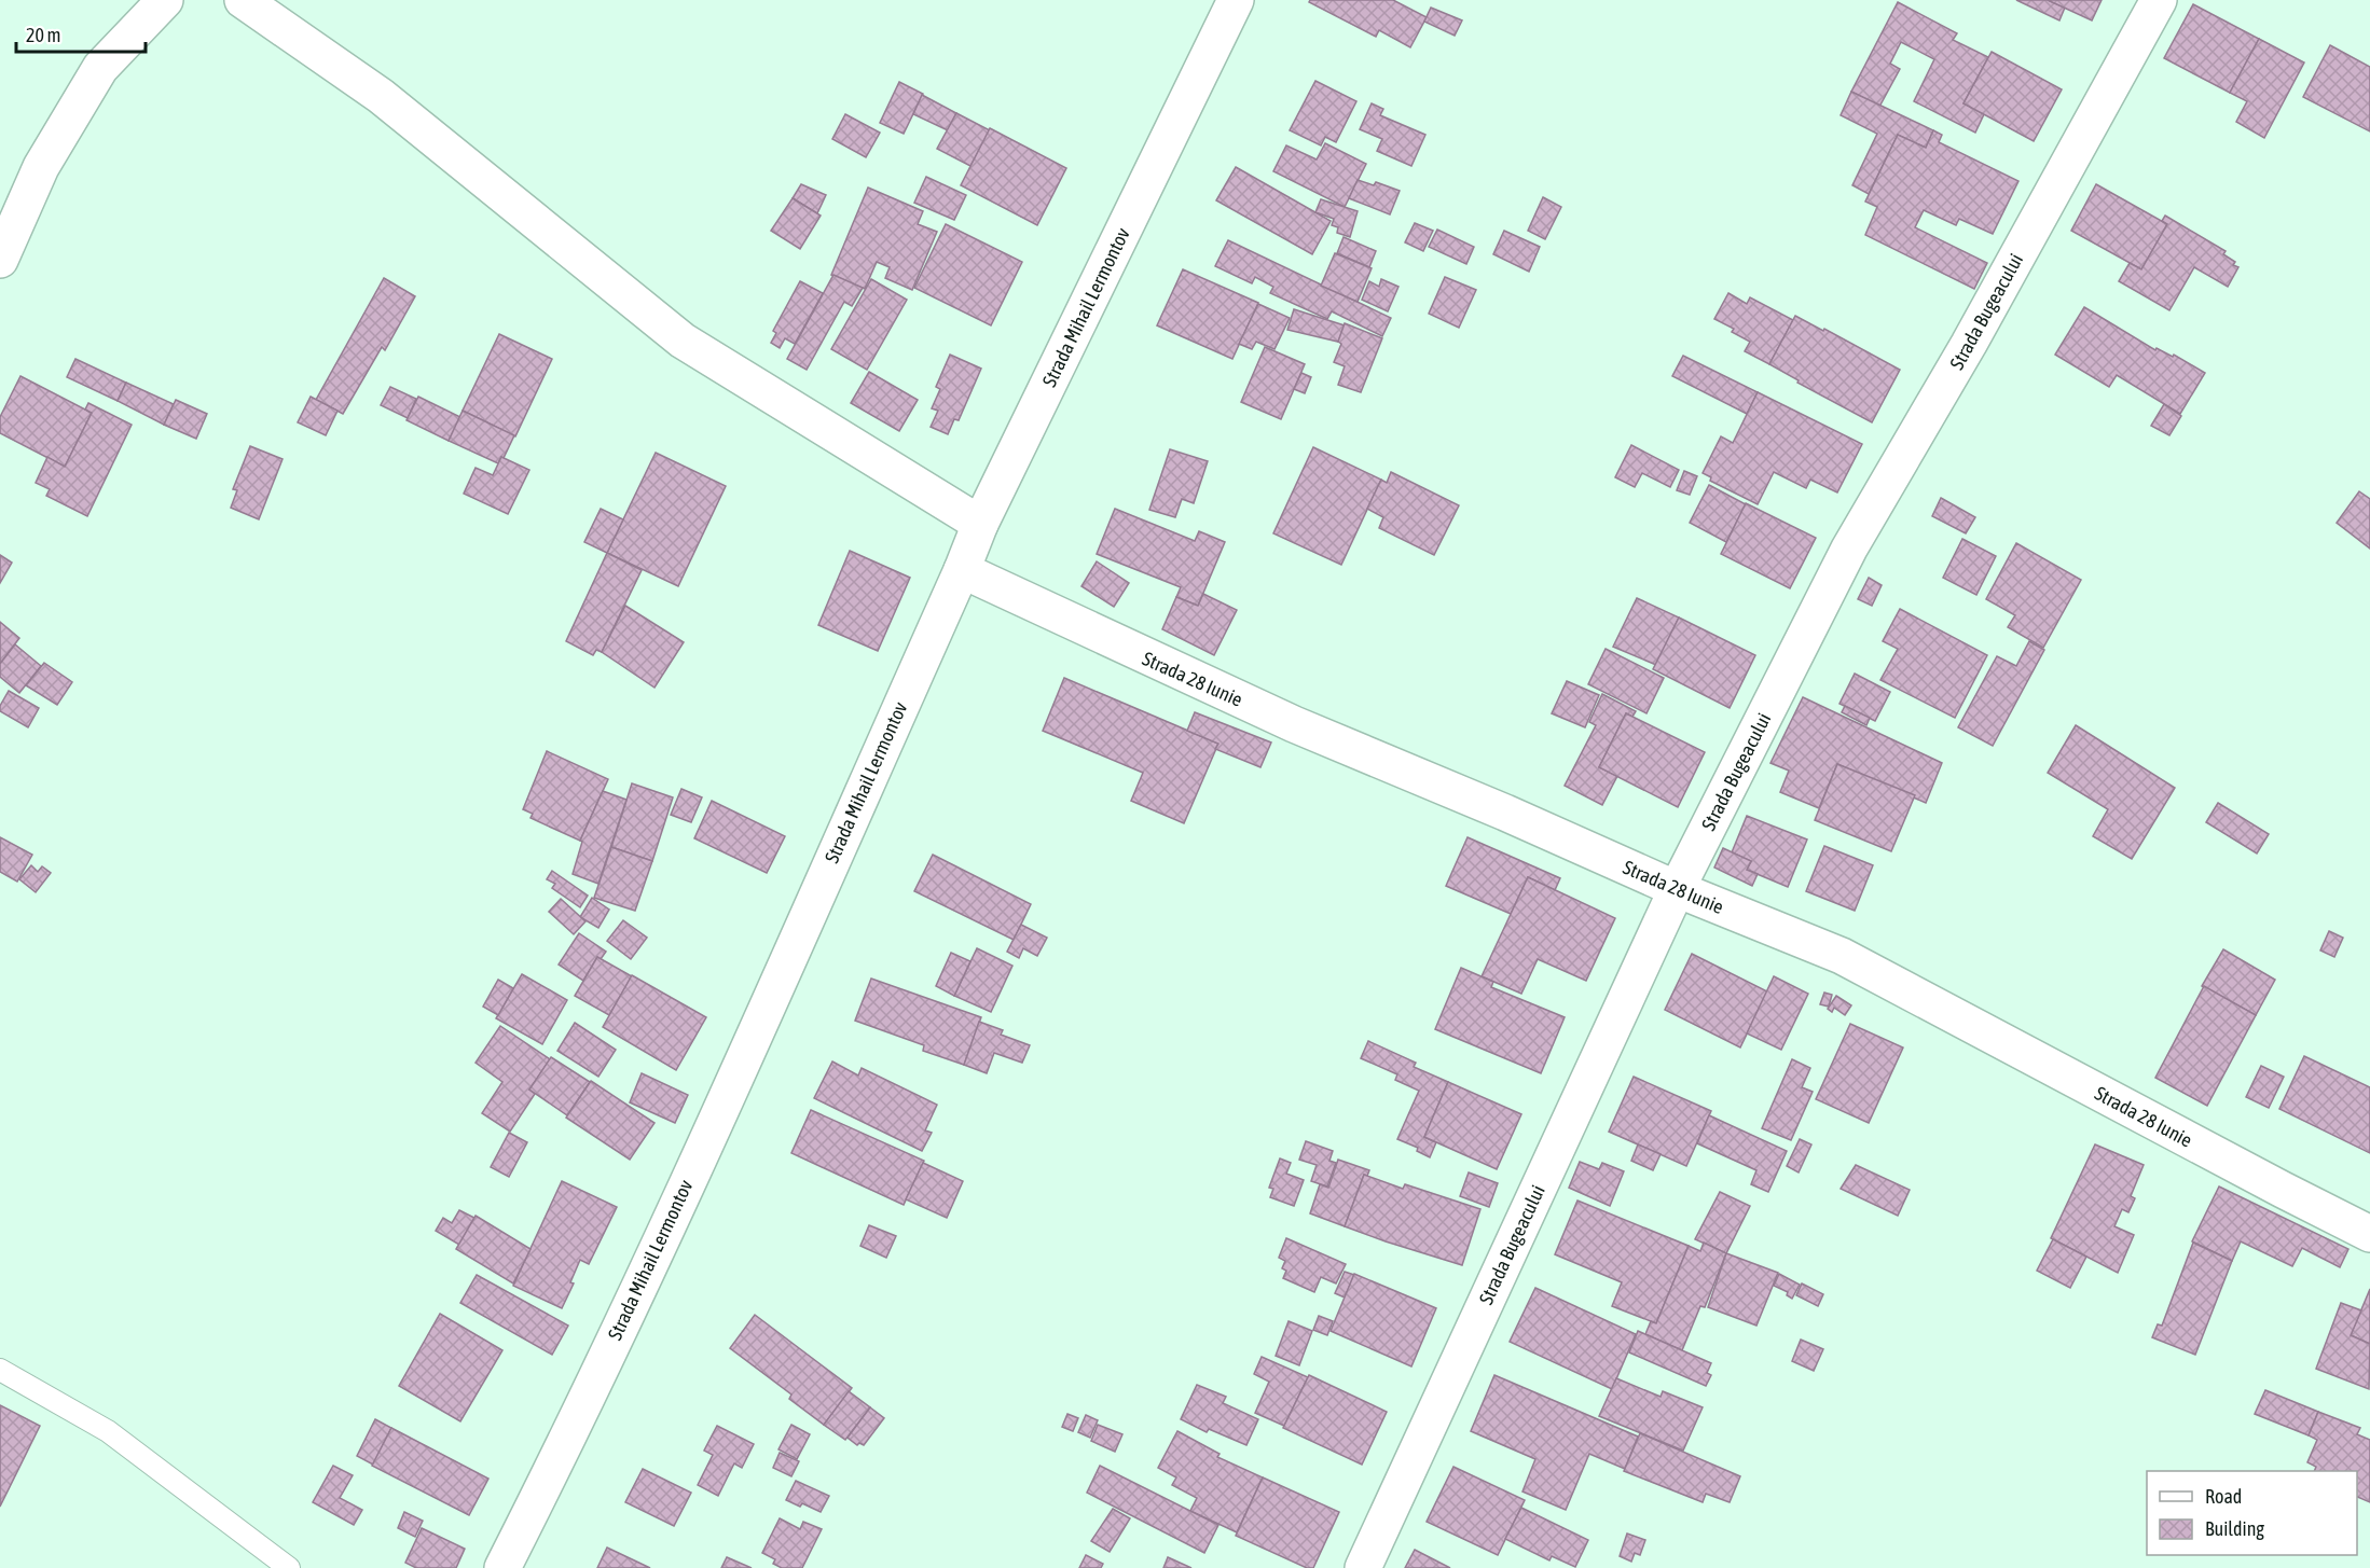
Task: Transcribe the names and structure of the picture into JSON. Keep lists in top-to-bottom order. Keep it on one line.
{"streets":{"street":["Strada Mihail Lermontov","Strada Bugeacului","Strada 28 Iunie"]},"crossings":[["Strada Mihail Lermontov","Strada 28 Iunie"],["Strada Bugeacului","Strada 28 Iunie"]],"legend":["Road","Building"],"scale_bar":"20 m"}
